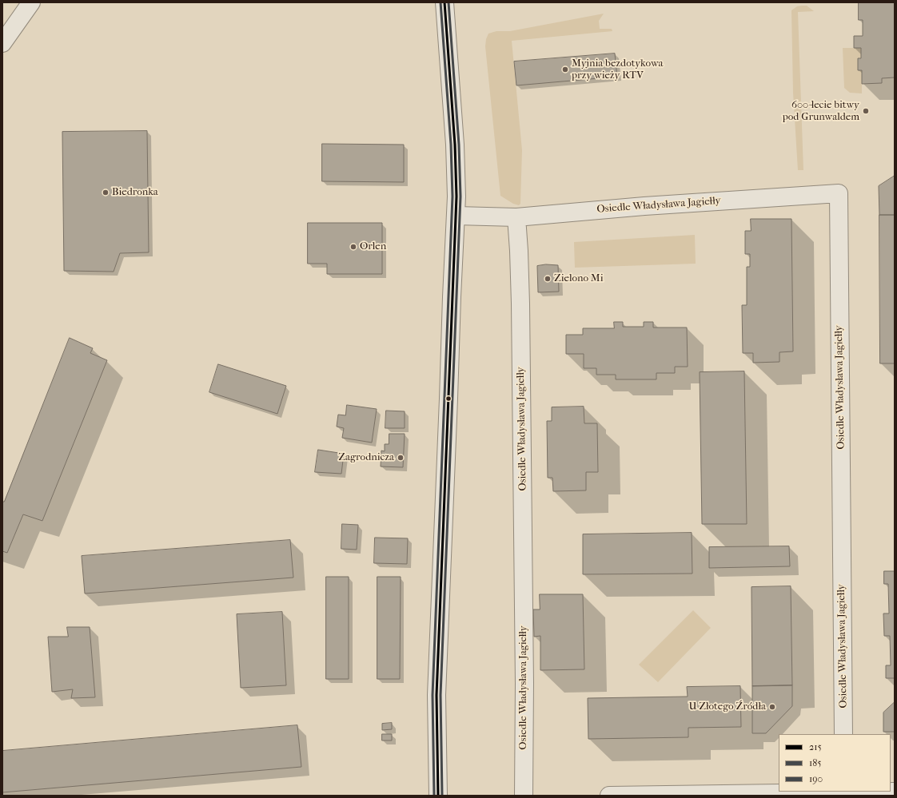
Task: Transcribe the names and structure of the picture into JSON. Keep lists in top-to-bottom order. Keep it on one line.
{"streets":{"street":["Osiedle Władysława Jagiełły"]},"places":["Myjnia bezdotykowa przy wieży RTV","600-lecie bitwy pod Grunwaldem","Biedronka","Orlen","Zielono Mi","Zagrodnicza","U Złotego Źródła"],"lines":["transit line 215","transit line 185","transit line 190"],"legend":["215","185","190"]}
